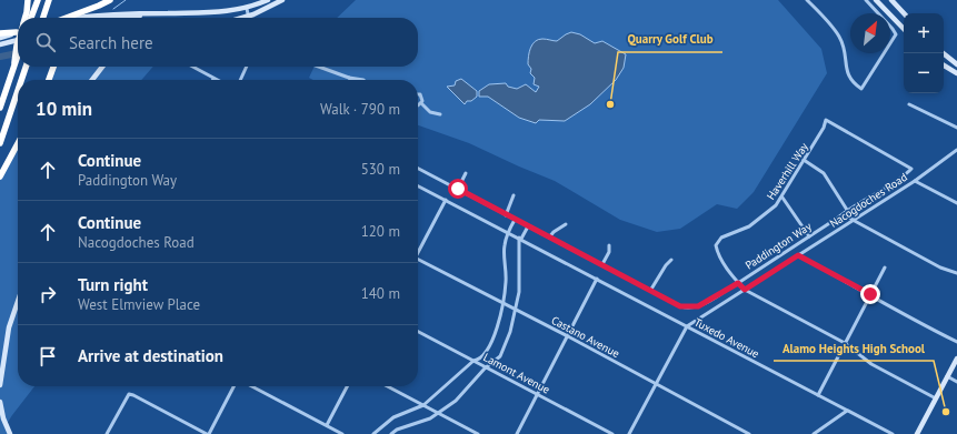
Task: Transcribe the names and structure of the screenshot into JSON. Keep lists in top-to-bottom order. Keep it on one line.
{"streets":{"street":["Haverhill Way","Nacogdoches Road","Paddington Way","Castano Avenue","Tuxedo Avenue","Lamont Avenue"]},"crossings":[["Haverhill Way","Nacogdoches Road"],["Haverhill Way","Paddington Way"],["Nacogdoches Road","Castano Avenue"],["Nacogdoches Road","Tuxedo Avenue"]],"places":["Quarry Golf Club","Alamo Heights High School"],"north":"top right","page":{"map_buttons":["+","−"],"search":"Search here","heading":["10 min","Walk · 790 m"],"list":[["Continue","Paddington Way","530 m"],["Continue","Nacogdoches Road","120 m"],["Turn right","West Elmview Place","140 m"],"Arrive at destination"]}}
